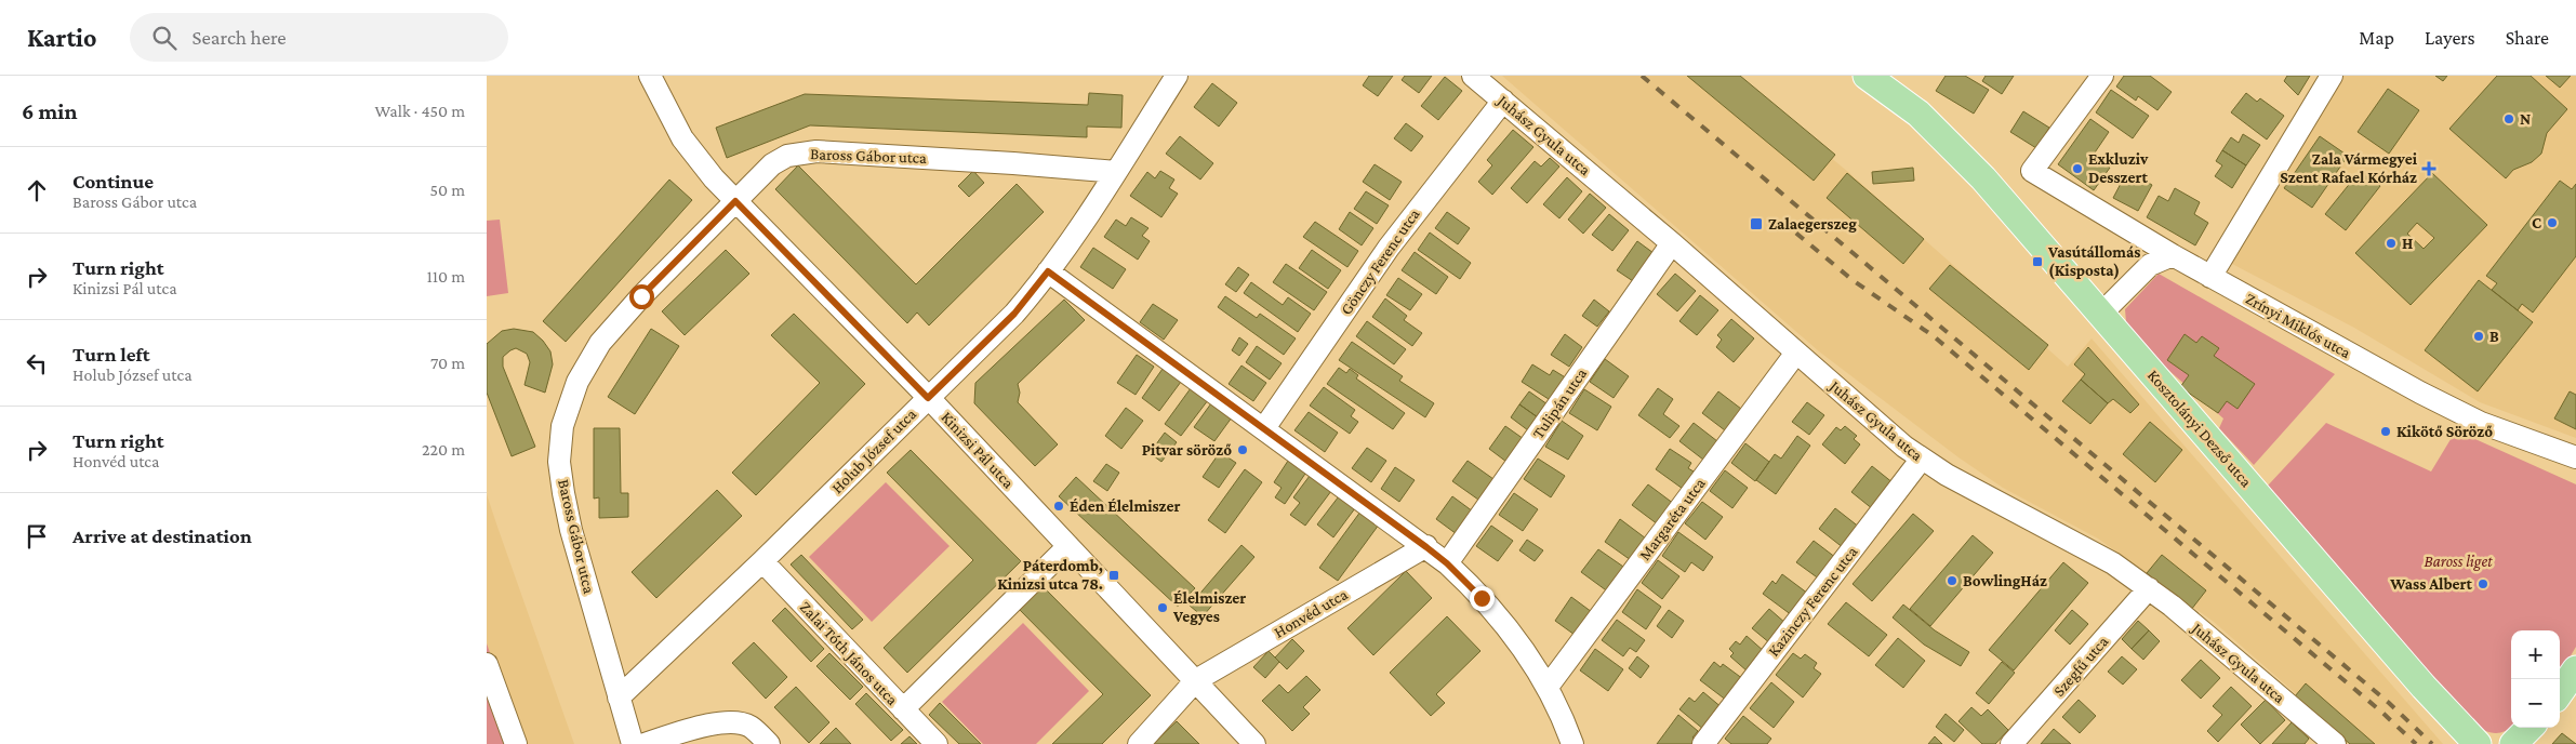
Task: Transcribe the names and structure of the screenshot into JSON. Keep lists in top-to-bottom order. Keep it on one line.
{"streets":{"main road":["Kosztolányi Dezső utca"],"street":["Juhász Gyula utca","Baross Gábor utca","Gönczy Ferenc utca","Zrínyi Miklós utca","Tulipán utca","Kinizsi Pál utca","Holub József utca","Margaréta utca","Kazinczy Ferenc utca","Honvéd utca","Zalai Tóth János utca","Szegfű utca"]},"crossings":[["Juhász Gyula utca","Gönczy Ferenc utca"],["Juhász Gyula utca","Tulipán utca"],["Juhász Gyula utca","Margaréta utca"],["Juhász Gyula utca","Kazinczy Ferenc utca"],["Juhász Gyula utca","Szegfű utca"],["Baross Gábor utca","Kinizsi Pál utca"],["Baross Gábor utca","Holub József utca"],["Kinizsi Pál utca","Holub József utca"],["Kinizsi Pál utca","Honvéd utca"],["Holub József utca","Zalai Tóth János utca"]],"parks":["Baross liget"],"places":{"other":["N","Exkluziv Desszert","C","H","B","Kikötő Söröző","Pitvar söröző","Éden Élelmiszer","BowlingHáz","Wass Albert","Élelmiszer Vegyes"],"health":["Zala Vármegyei Szent Rafael Kórház"],"transit":["Zalaegerszeg","Vasútállomás (Kisposta)","Páterdomb, Kinizsi utca 78."]},"page":{"header":"Kartio","search":"Search here","nav":["Map","Layers","Share"],"heading":["6 min","Walk · 450 m"],"list":[["Continue","Baross Gábor utca","50 m"],["Turn right","Kinizsi Pál utca","110 m"],["Turn left","Holub József utca","70 m"],["Turn right","Honvéd utca","220 m"],"Arrive at destination"],"map_buttons":["+","−"]}}
